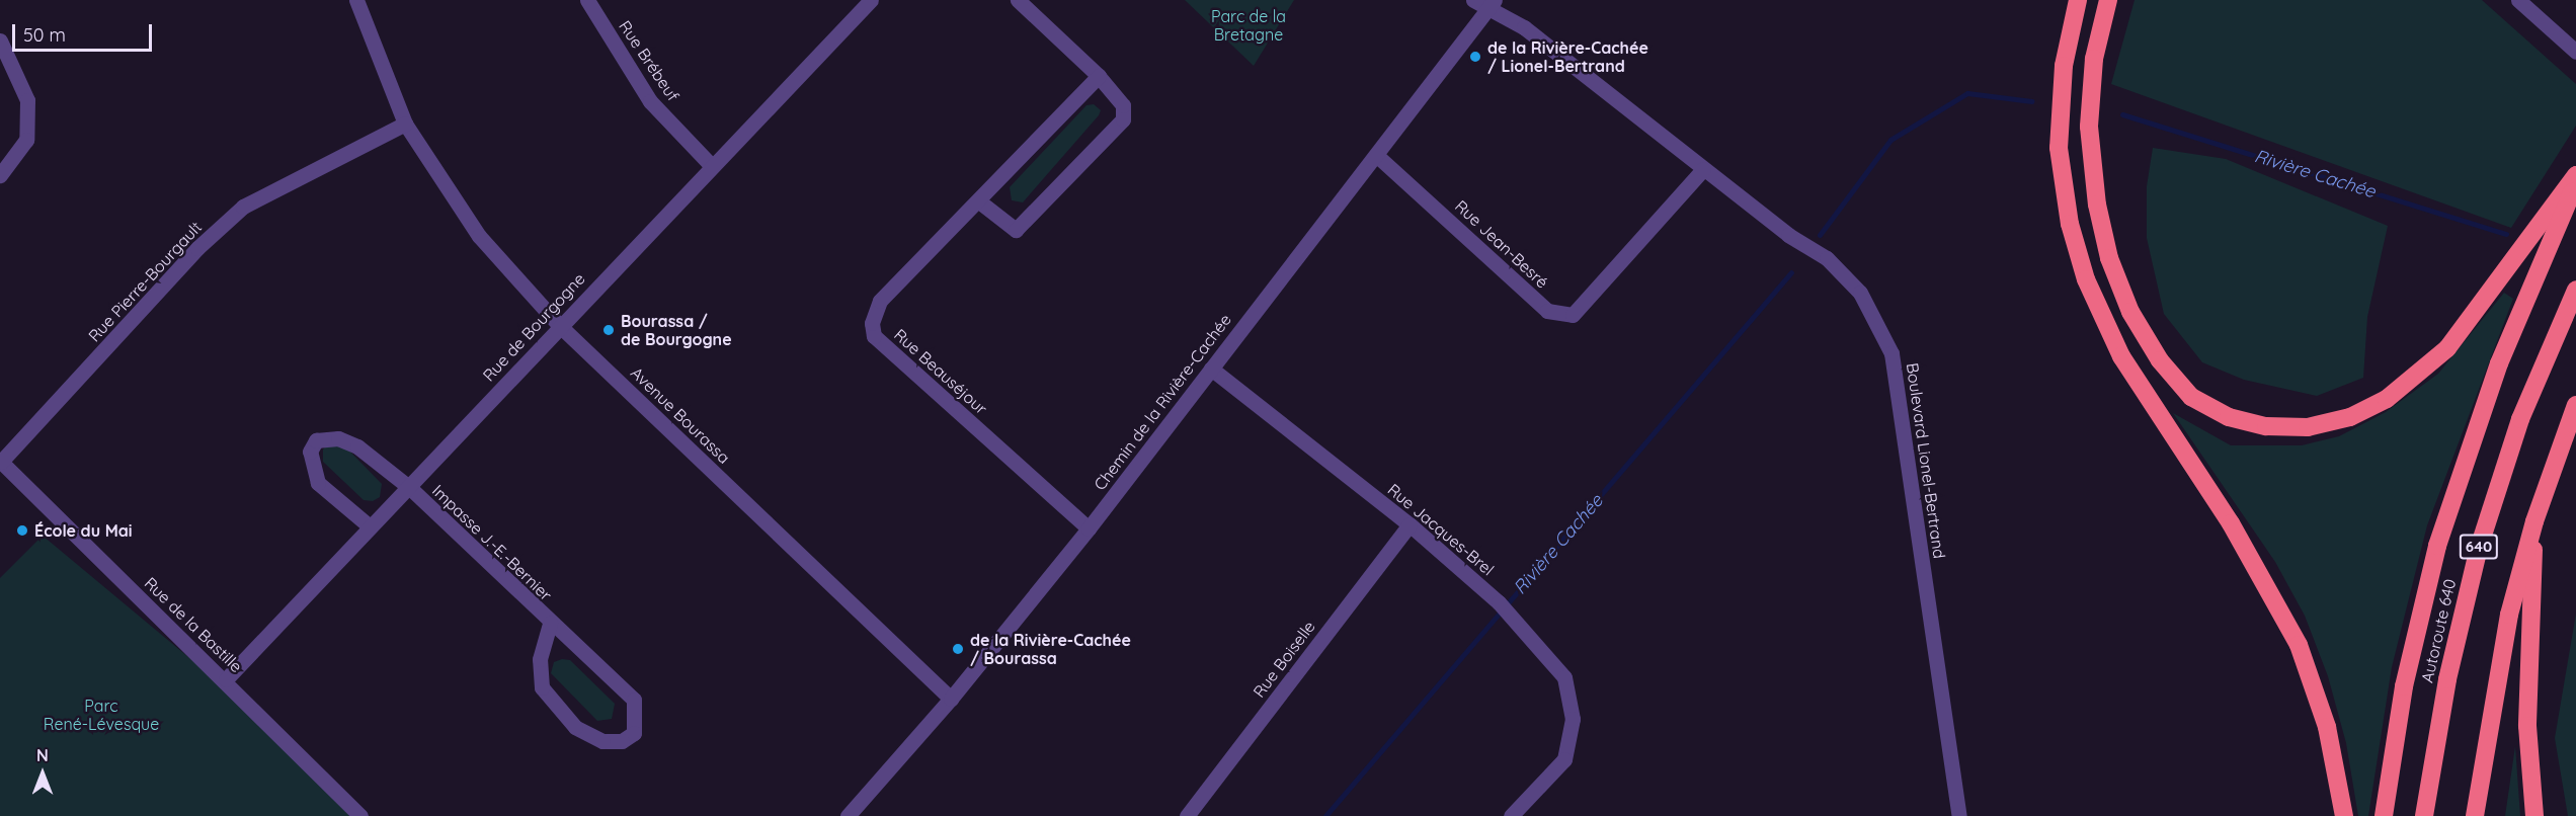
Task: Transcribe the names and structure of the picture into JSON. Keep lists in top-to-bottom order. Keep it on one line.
{"streets":{"highway":["640","Autoroute 640"],"street":["Rue Brébeuf","Rue Jean-Besré","Rue Pierre-Bourgault","Rue de Bourgogne","Rue Beauséjour","Chemin de la Rivière-Cachée","Avenue Bourassa","Boulevard Lionel-Bertrand","Rue Jacques-Brel","Impasse J.-E.-Bernier","Rue de la Bastille","Rue Boiselle"]},"crossings":[["Rue Brébeuf","Rue de Bourgogne"],["Rue Jean-Besré","Chemin de la Rivière-Cachée"],["Rue Jean-Besré","Boulevard Lionel-Bertrand"],["Rue Pierre-Bourgault","Avenue Bourassa"],["Rue Pierre-Bourgault","Rue de la Bastille"],["Rue de Bourgogne","Avenue Bourassa"],["Rue de Bourgogne","Impasse J.-E.-Bernier"],["Rue de Bourgogne","Rue de la Bastille"],["Rue Beauséjour","Chemin de la Rivière-Cachée"],["Chemin de la Rivière-Cachée","Avenue Bourassa"],["Chemin de la Rivière-Cachée","Boulevard Lionel-Bertrand"],["Chemin de la Rivière-Cachée","Rue Jacques-Brel"],["Rue Jacques-Brel","Rue Boiselle"]],"water":["Rivière Cachée"],"parks":["Parc de la Bretagne","Parc René-Lévesque"],"places":["de la Rivière-Cachée / Lionel-Bertrand","Bourassa / de Bourgogne","École du Mai","de la Rivière-Cachée / Bourassa"],"scale_bar":"50 m","north":"top"}
